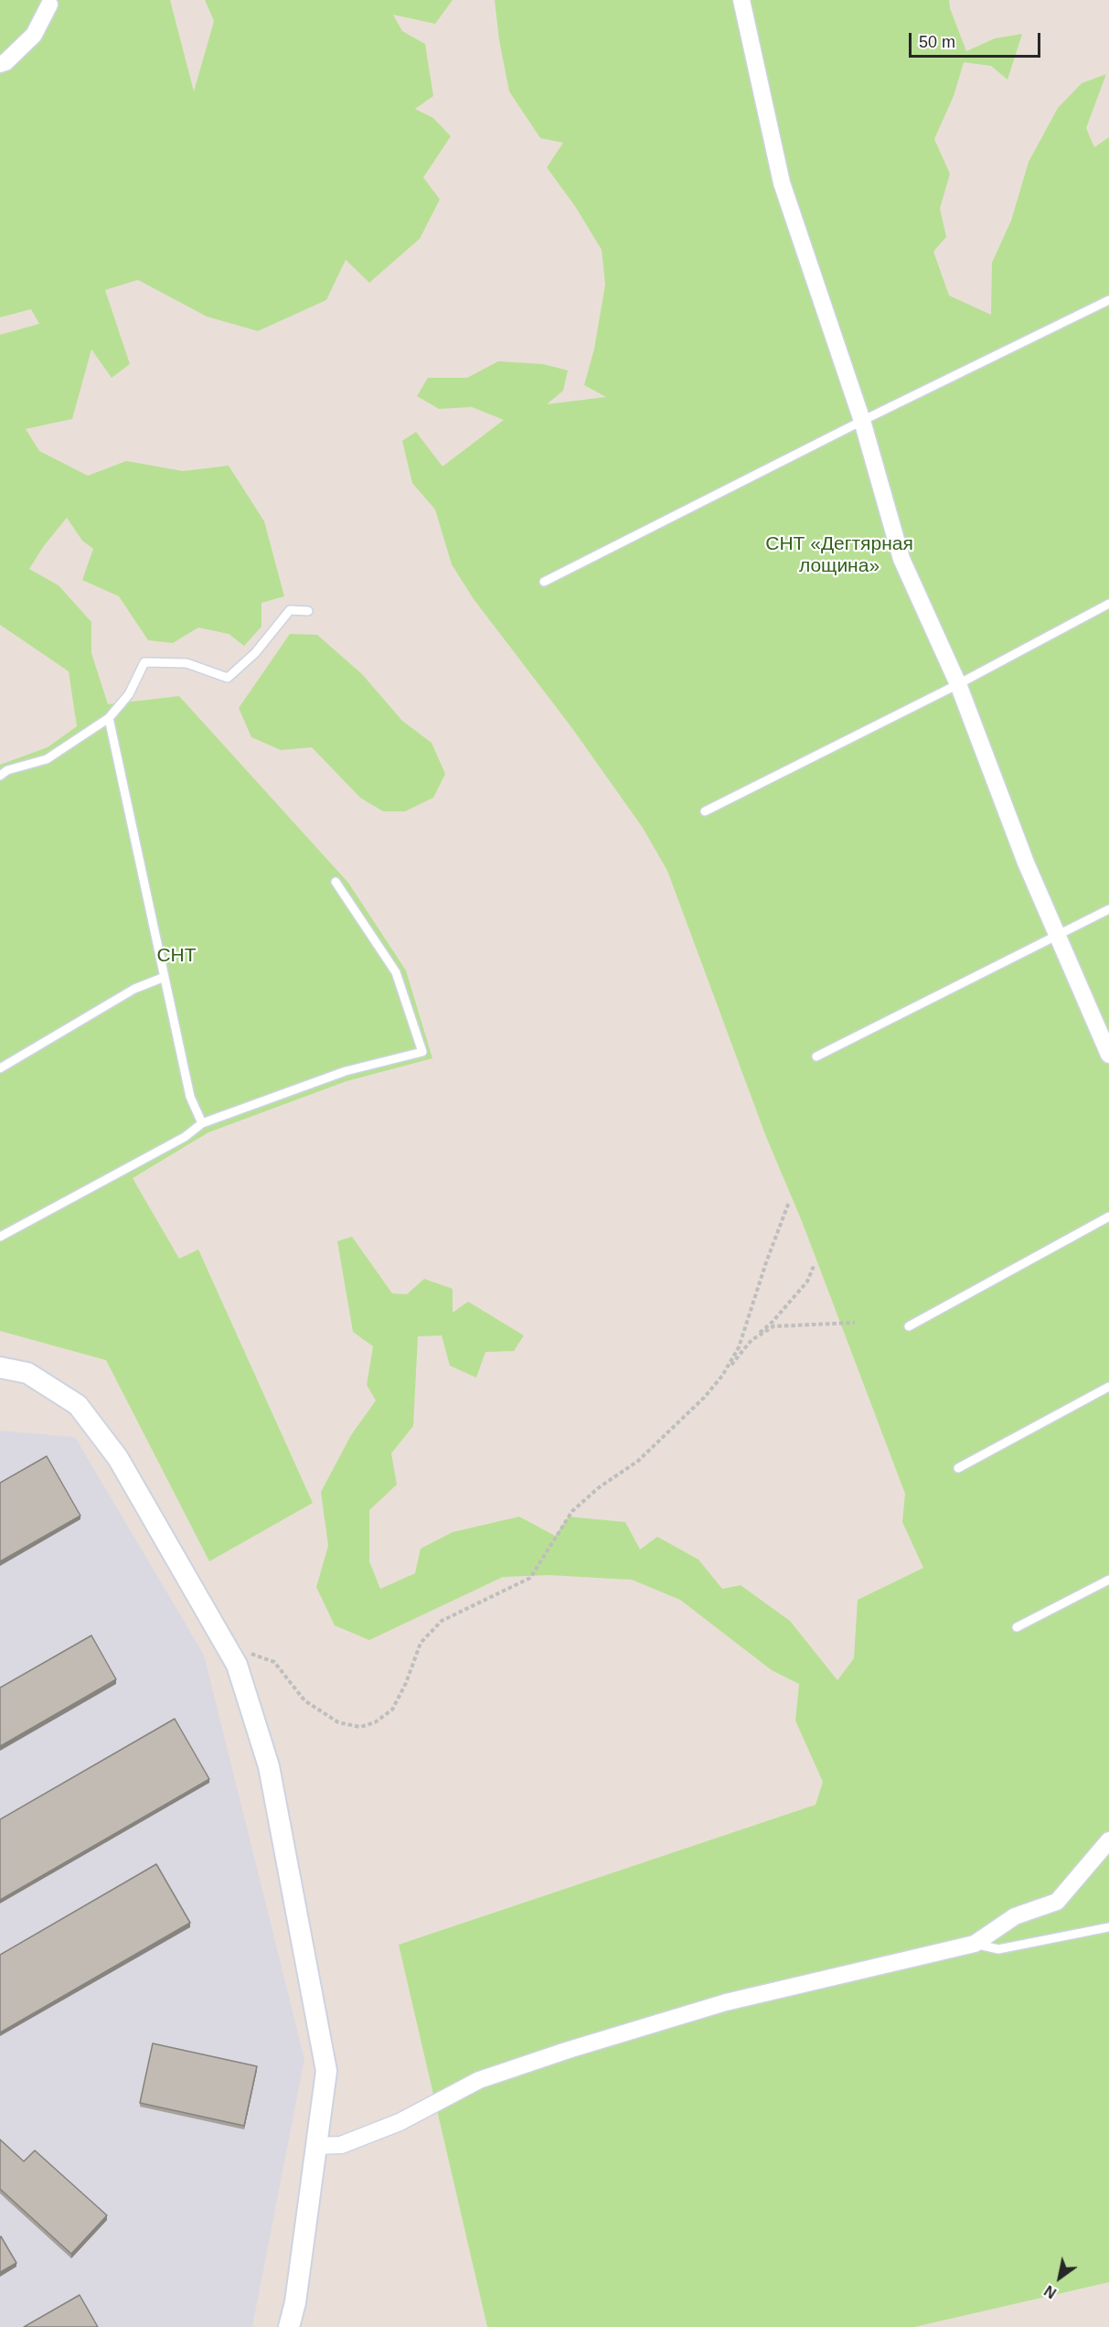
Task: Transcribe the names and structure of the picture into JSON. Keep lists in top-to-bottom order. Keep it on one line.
{"parks":["СНТ «Дегтярная лощина»","СНТ"],"scale_bar":"50 m","north":"bottom left"}
